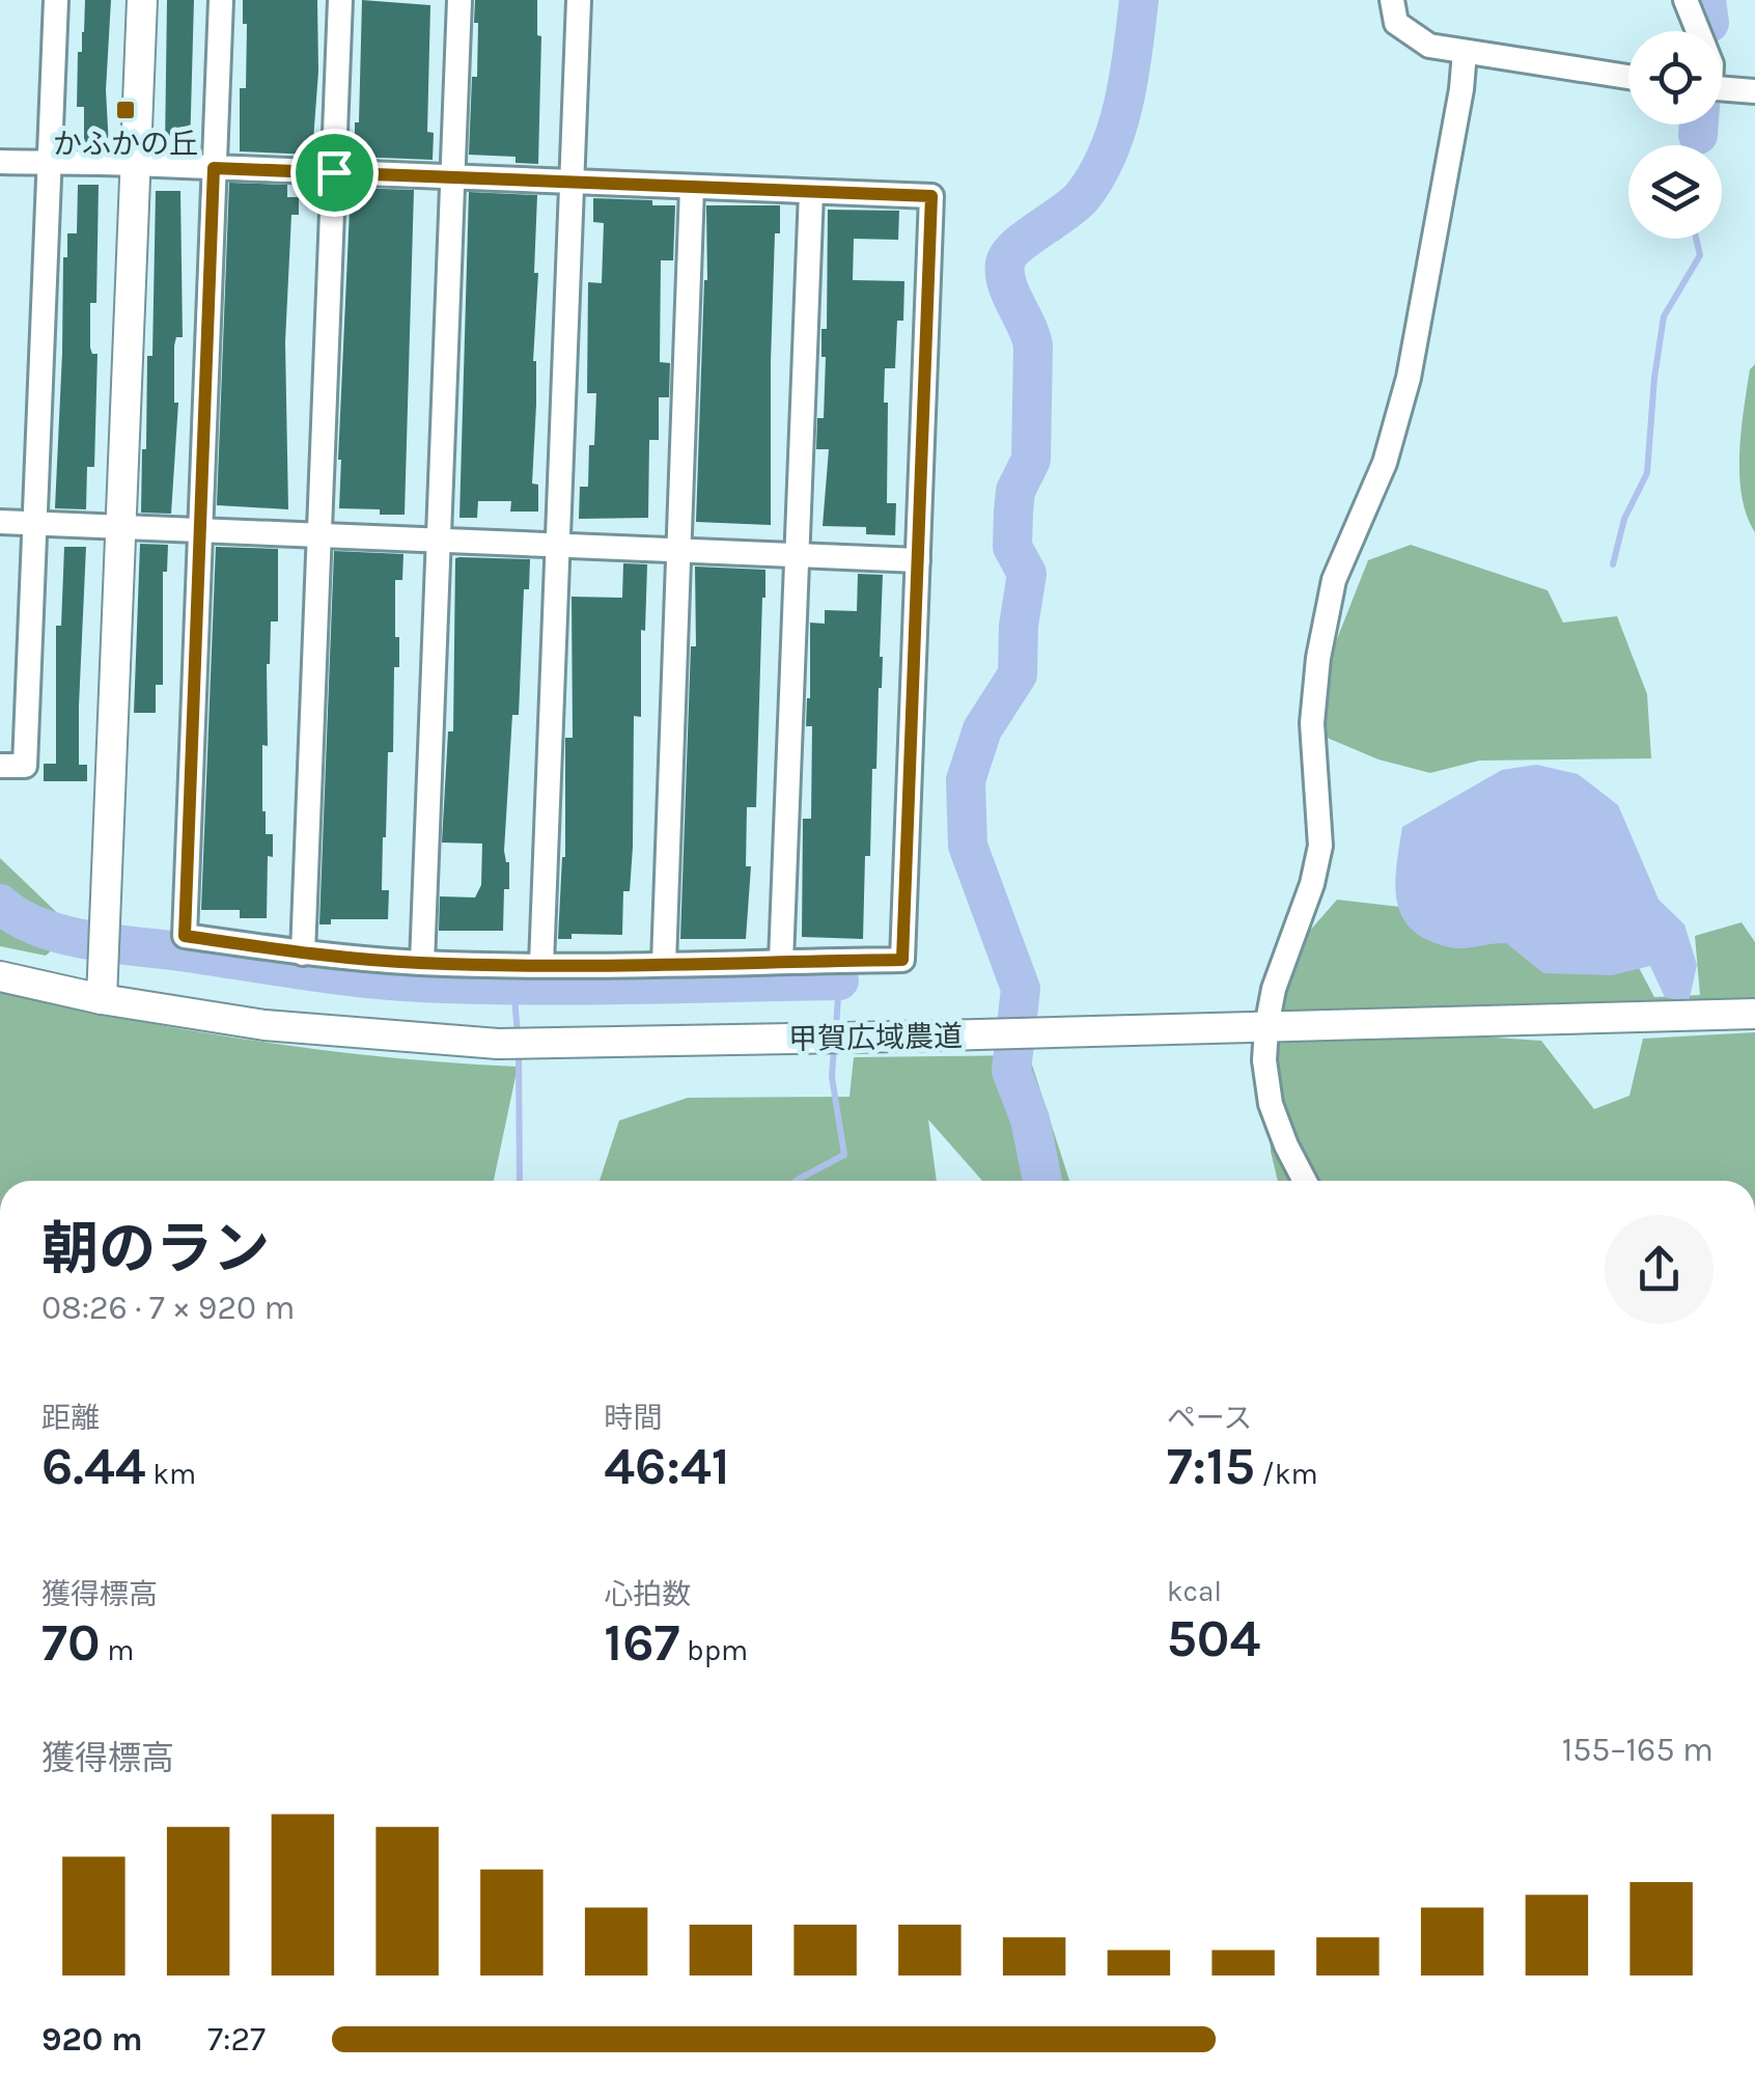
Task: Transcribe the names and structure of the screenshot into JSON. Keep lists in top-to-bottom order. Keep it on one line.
{"streets":{"street":["甲賀広域農道"]},"places":{"transit":["かふかの丘"]},"page":{"heading":["朝のラン","08:26 · 7 × 920 m"],"stats":[["距離","6.44 km"],["時間","46:41"],["ペース","7:15 /km"],["獲得標高","70 m"],["心拍数","167 bpm"],["kcal","504"]],"chart":["獲得標高","155–165 m"],"list":[{"name":"920 m","note":"7:27"}]}}
